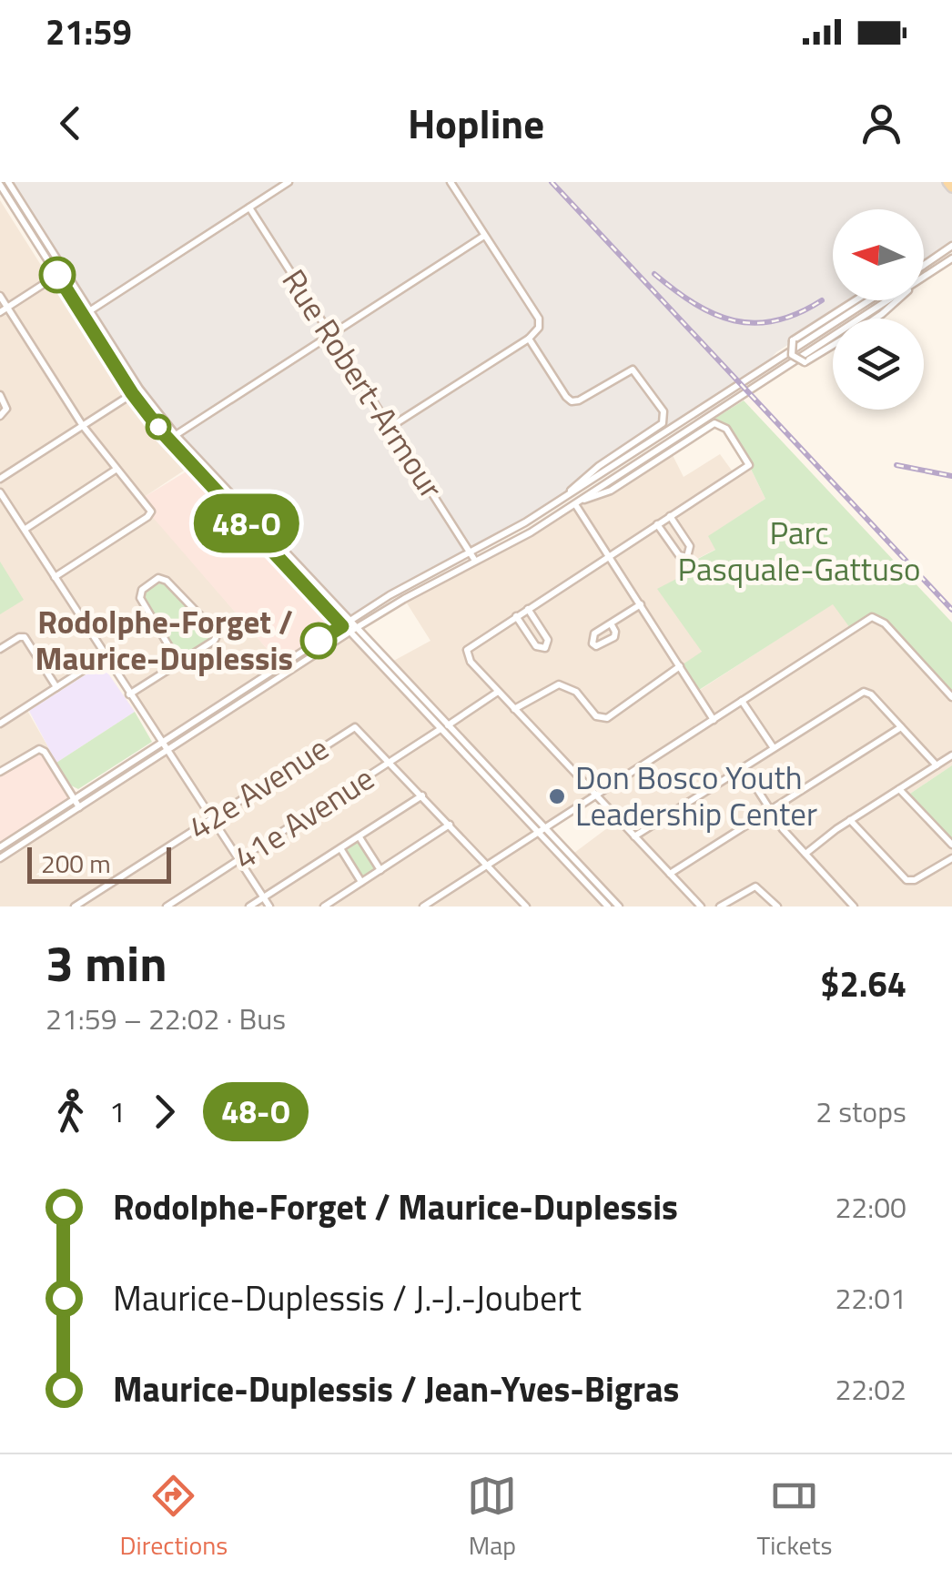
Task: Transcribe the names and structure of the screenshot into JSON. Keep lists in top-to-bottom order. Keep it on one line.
{"streets":{"street":["Rue Robert-Armour","42e Avenue","41e Avenue"]},"crossings":[["42e Avenue","41e Avenue"]],"parks":["Parc Pasquale-Gattuso"],"places":["Rodolphe-Forget / Maurice-Duplessis","Don Bosco Youth Leadership Center"],"lines":["bus line 48-O"],"scale_bar":"200 m","north":"left","page":{"status":"21:59","header":"Hopline","on_map":"48-O","scale":"200 m","heading":["3 min","21:59 – 22:02 · Bus","$2.64"],"legs":["1","48-O","2 stops"],"list":[{"name":"Rodolphe-Forget / Maurice-Duplessis","value":"22:00"},{"name":"Maurice-Duplessis / J.-J.-Joubert","value":"22:01"},{"name":"Maurice-Duplessis / Jean-Yves-Bigras","value":"22:02"}],"tabs":["Directions","Map","Tickets"]}}
